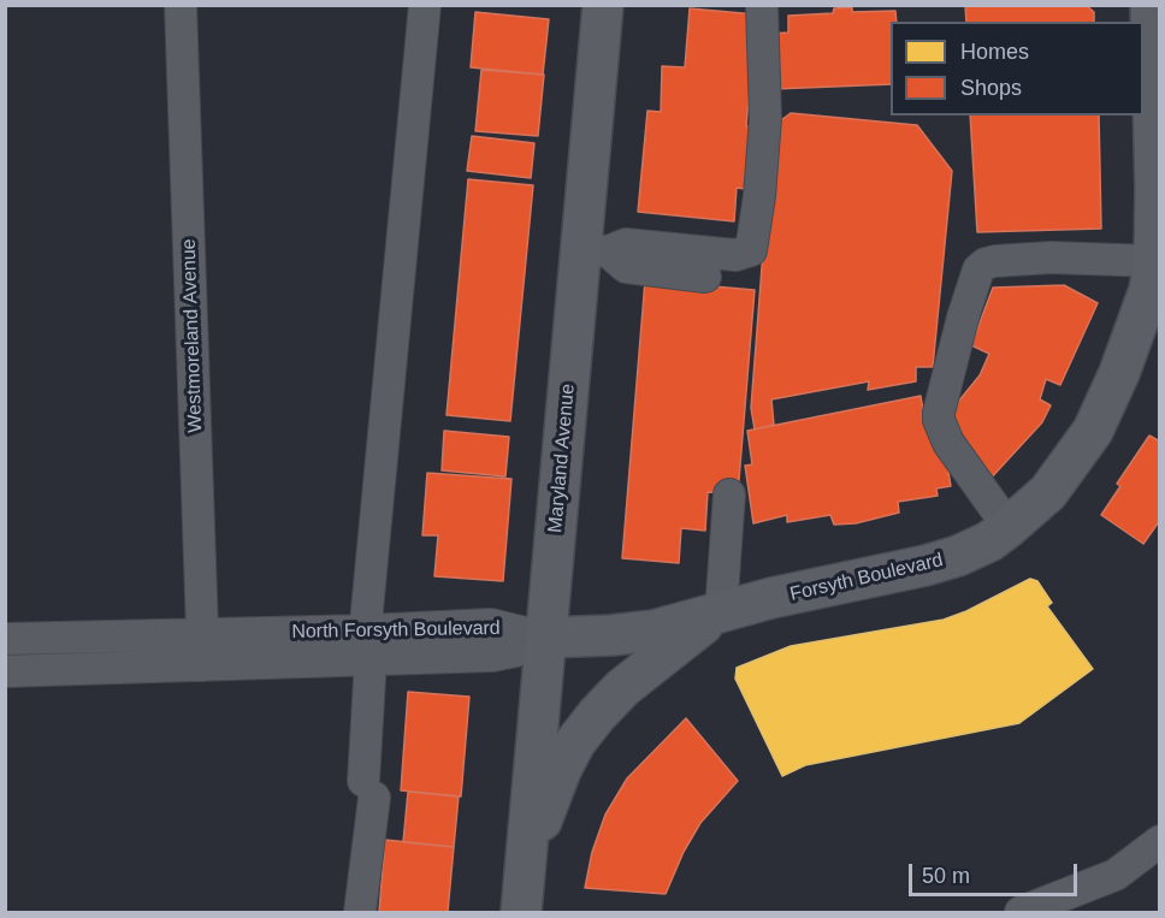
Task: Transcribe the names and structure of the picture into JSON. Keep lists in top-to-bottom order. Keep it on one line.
{"streets":{"main road":["Maryland Avenue","Forsyth Boulevard"],"street":["Westmoreland Avenue","North Forsyth Boulevard"]},"crossings":[["Westmoreland Avenue","North Forsyth Boulevard"],["Maryland Avenue","Forsyth Boulevard"],["Maryland Avenue","North Forsyth Boulevard"],["Forsyth Boulevard","North Forsyth Boulevard"]],"legend":["Homes","Shops"],"scale_bar":"50 m"}
